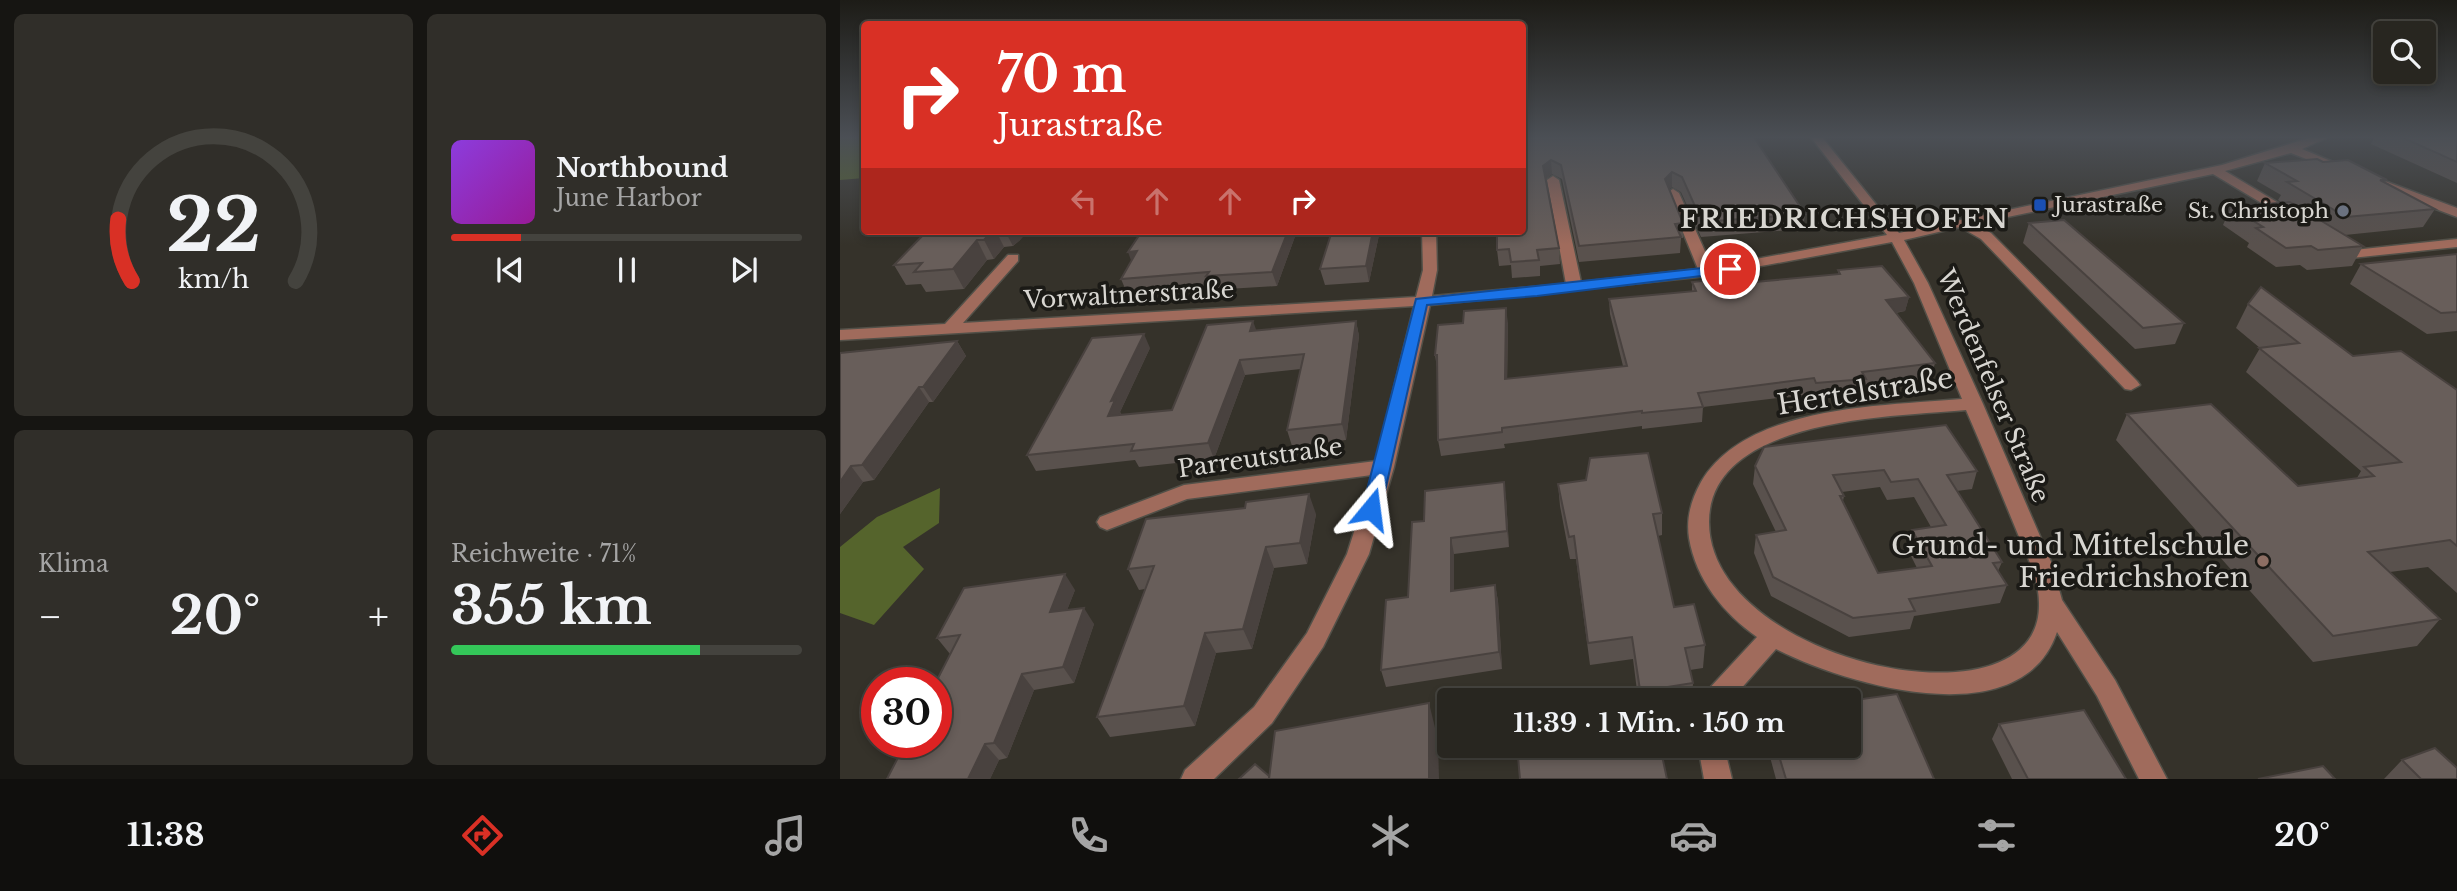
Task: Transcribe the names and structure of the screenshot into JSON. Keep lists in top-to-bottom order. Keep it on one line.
{"streets":{"street":["Vorwaltnerstraße","Werdenfelser Straße","Hertelstraße","Parreutstraße"]},"crossings":[["Werdenfelser Straße","Hertelstraße"]],"districts":["FRIEDRICHSHOFEN"],"places":{"transit":["Jurastraße"],"other":["St. Christoph","Grund- und Mittelschule Friedrichshofen"]},"page":{"turn":["70 m","Jurastraße"],"song":["Northbound","June Harbor"],"tile":["Klima",["Reichweite · 71%","355 km"]],"heat":["−","20°","+"],"limit":"30","trip":"11:39 · 1 Min. · 150 m","tabs":["11:38","20°"],"gauge":["22","km/h"]}}
